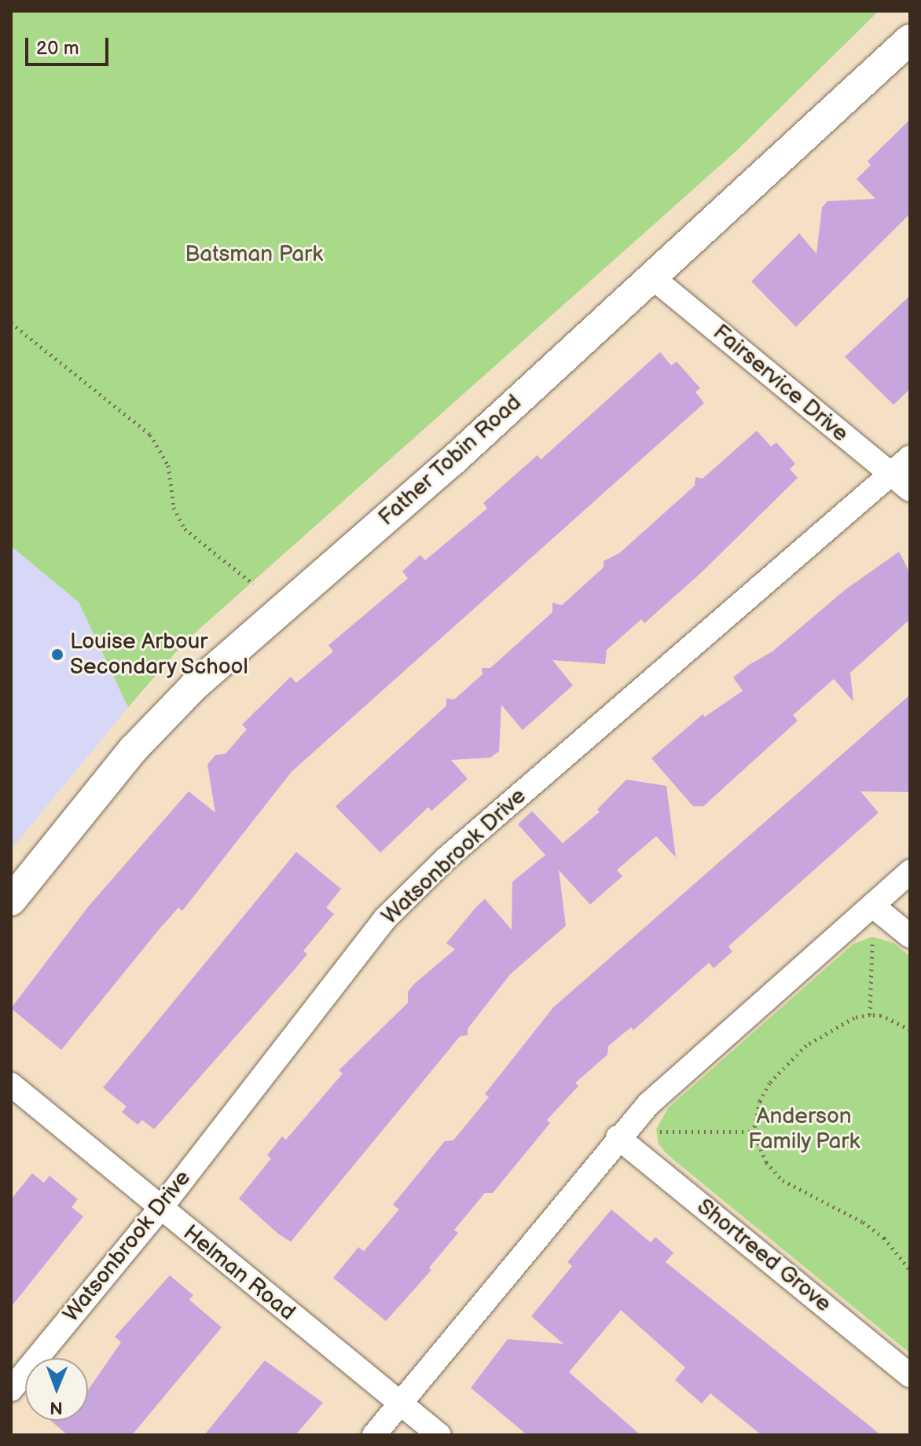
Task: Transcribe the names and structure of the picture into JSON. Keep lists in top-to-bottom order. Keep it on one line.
{"streets":{"street":["Fairservice Drive","Father Tobin Road","Watsonbrook Drive","Shortreed Grove","Helman Road"]},"crossings":[["Fairservice Drive","Father Tobin Road"],["Fairservice Drive","Watsonbrook Drive"],["Watsonbrook Drive","Helman Road"]],"parks":["Batsman Park","Anderson Family Park"],"places":["Louise Arbour Secondary School"],"scale_bar":"20 m","north":"bottom"}
